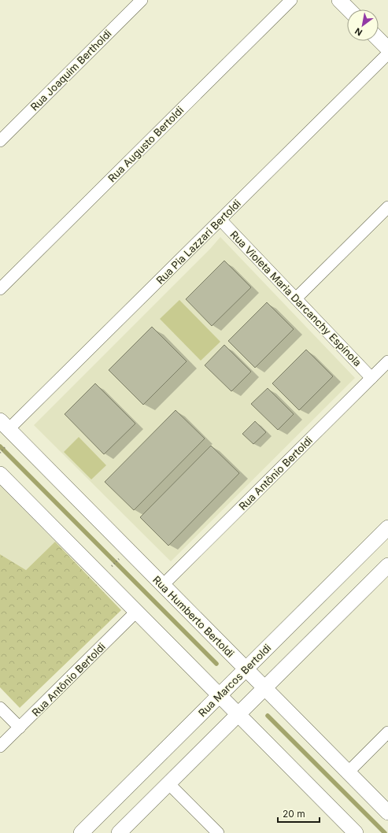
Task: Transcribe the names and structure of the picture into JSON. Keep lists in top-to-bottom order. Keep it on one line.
{"streets":{"street":["Rua Joaquim Bertholdi","Rua Augusto Bertoldi","Rua Pia Lazzari Bertoldi","Rua Violeta Maria Darcanchy Espínola","Rua Antônio Bertoldi","Rua Humberto Bertoldi","Rua Marcos Bertoldi"]},"crossings":[["Rua Pia Lazzari Bertoldi","Rua Violeta Maria Darcanchy Espínola"],["Rua Pia Lazzari Bertoldi","Rua Humberto Bertoldi"],["Rua Violeta Maria Darcanchy Espínola","Rua Antônio Bertoldi"],["Rua Antônio Bertoldi","Rua Humberto Bertoldi"],["Rua Humberto Bertoldi","Rua Marcos Bertoldi"]],"scale_bar":"20 m","north":"bottom left"}
